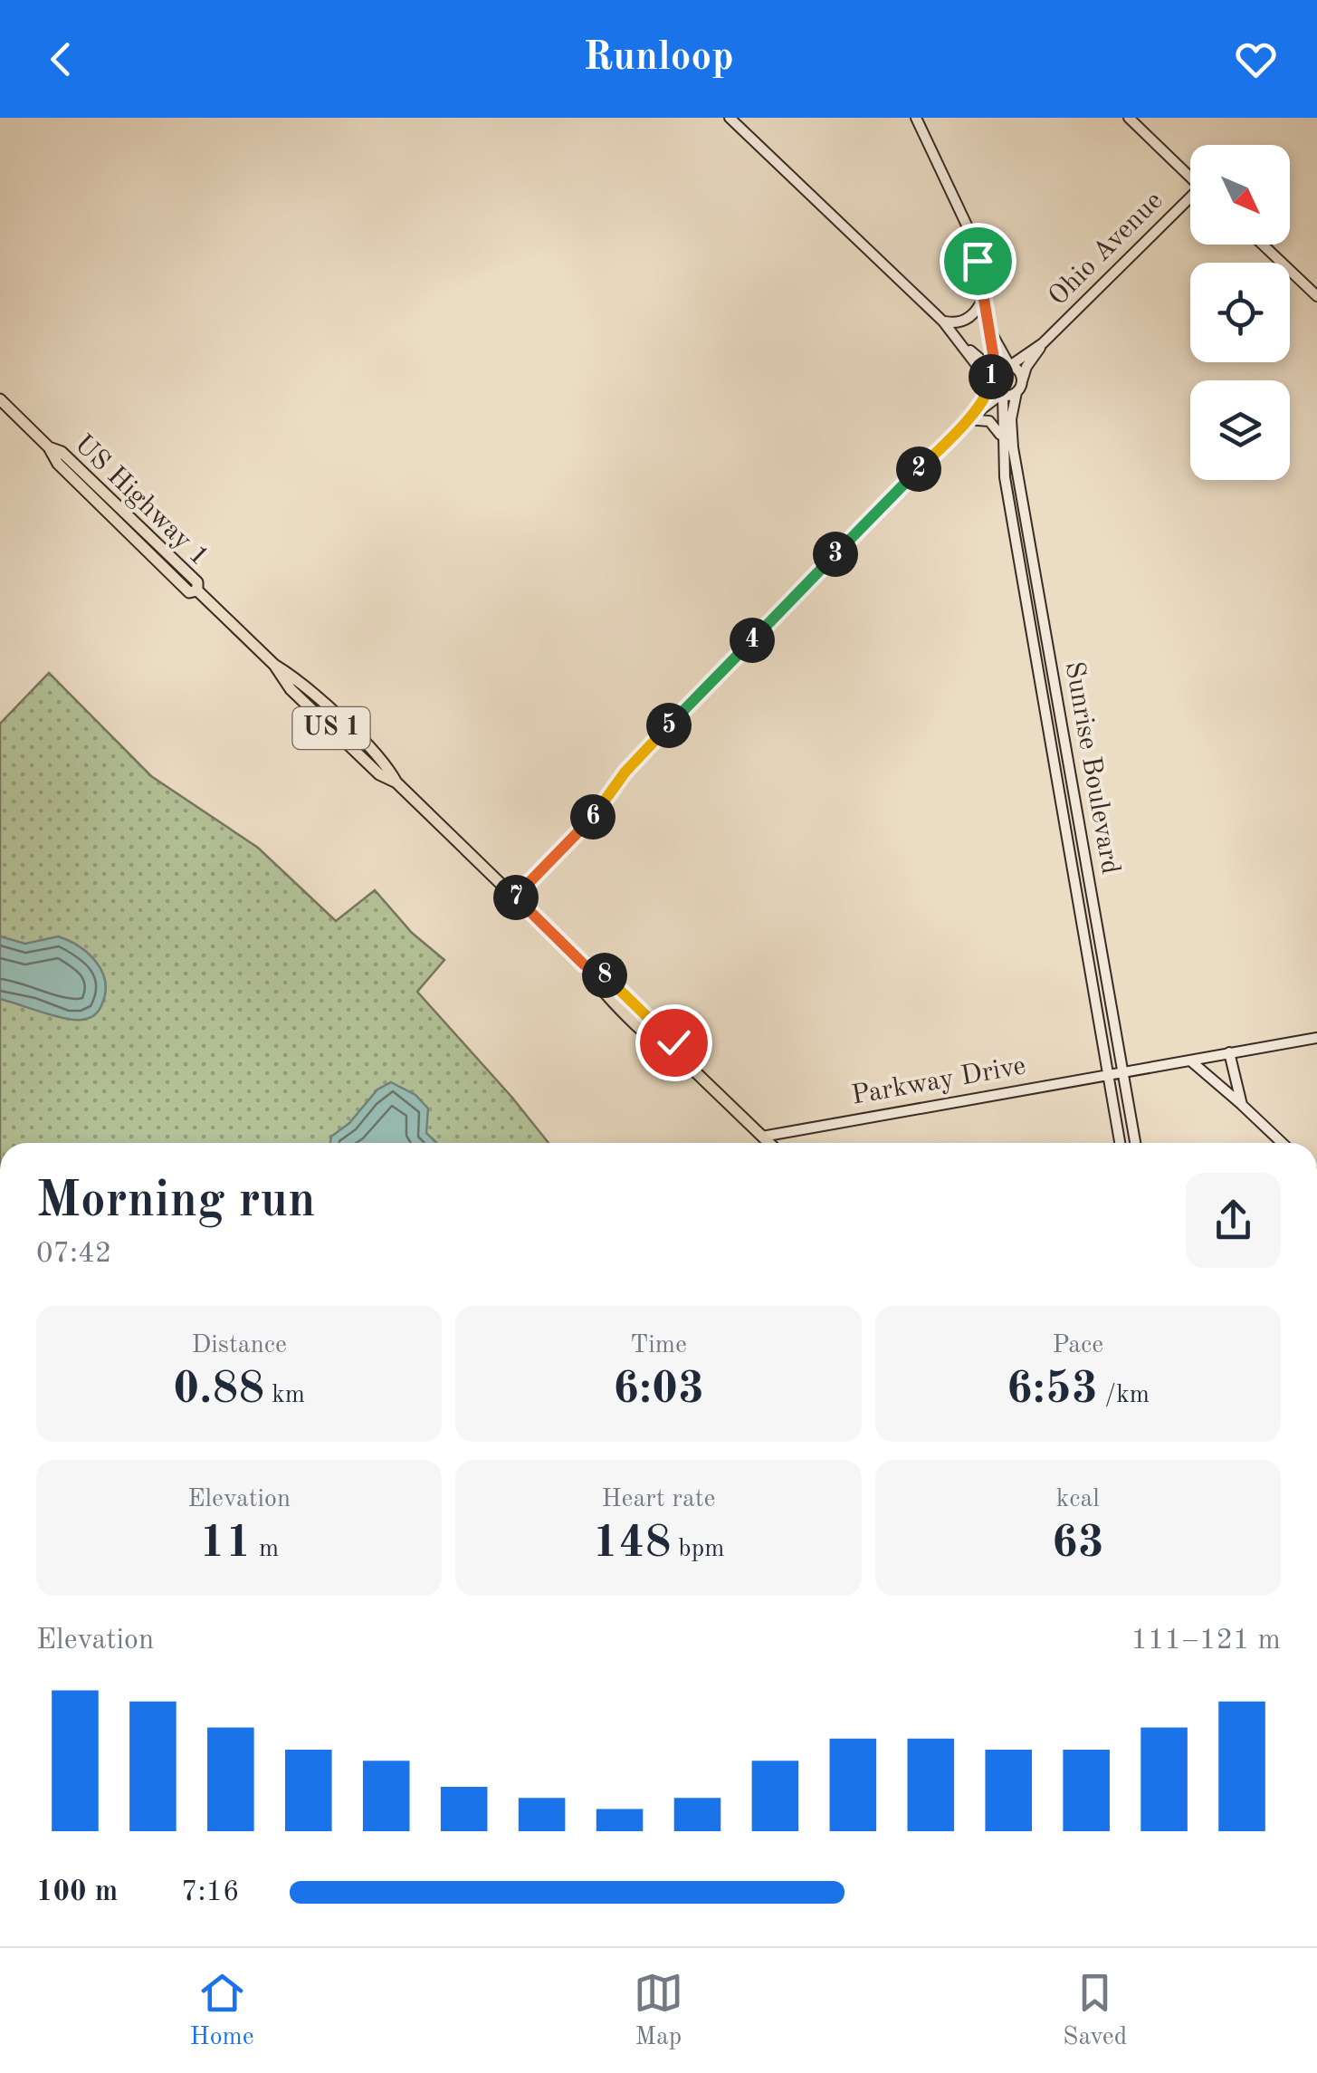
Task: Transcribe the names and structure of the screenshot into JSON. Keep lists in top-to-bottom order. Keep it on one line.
{"streets":{"main road":["US Highway 1","US 1"],"street":["Ohio Avenue","Sunrise Boulevard","Parkway Drive"]},"crossings":[["Ohio Avenue","Sunrise Boulevard"],["US Highway 1","Parkway Drive"],["Sunrise Boulevard","Parkway Drive"]],"north":"bottom right","page":{"header":"Runloop","pins":["1","2","3","4","5","6","7","8"],"heading":["Morning run","07:42"],"stats":[["Distance","0.88 km"],["Time","6:03"],["Pace","6:53 /km"],["Elevation","11 m"],["Heart rate","148 bpm"],["kcal","63"]],"chart":["Elevation","111–121 m"],"list":[{"name":"100 m","note":"7:16"}],"tabs":["Home","Map","Saved"]}}
